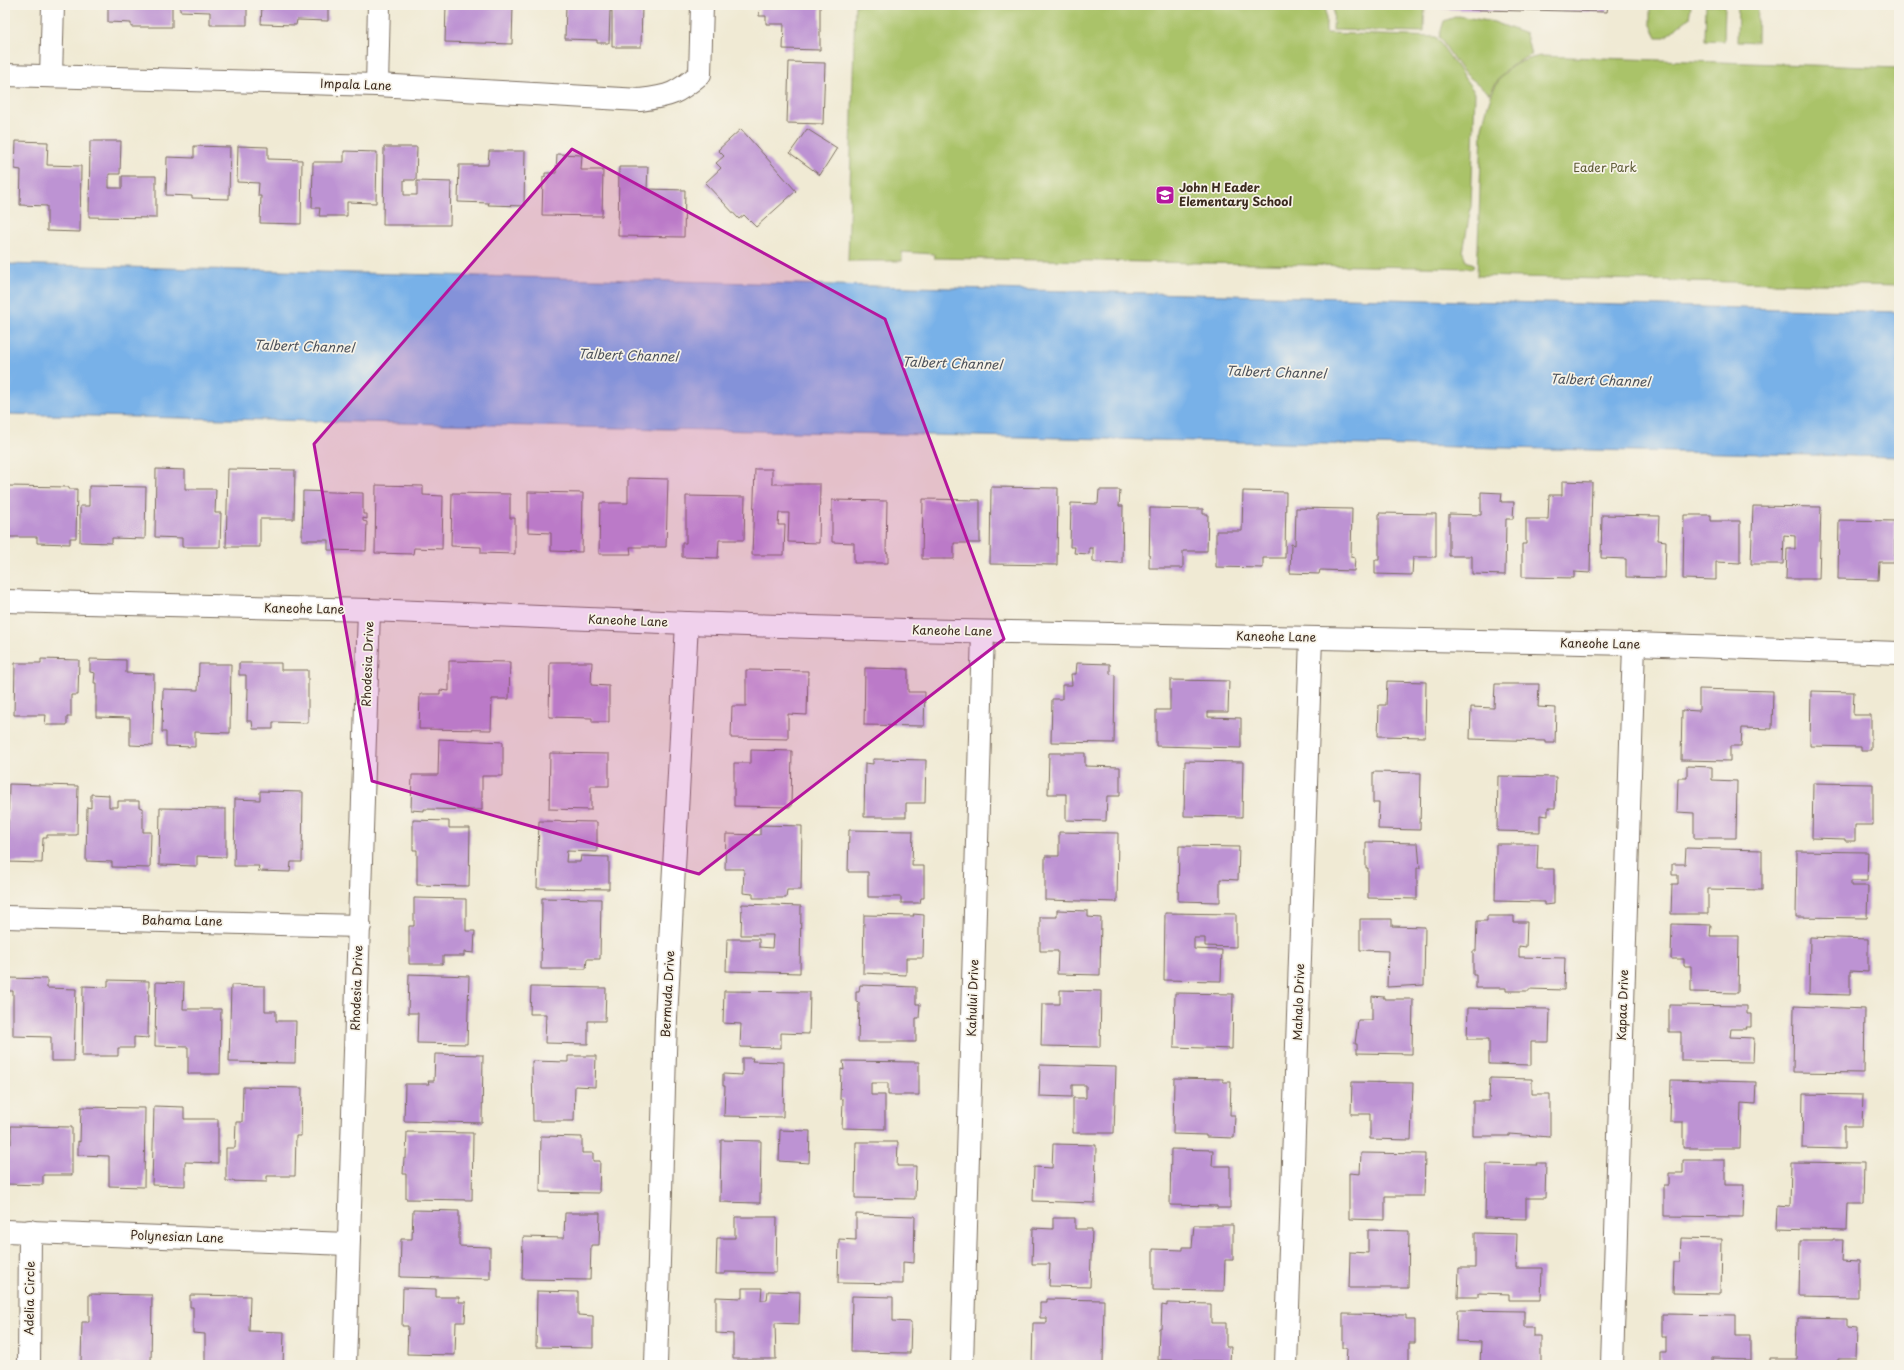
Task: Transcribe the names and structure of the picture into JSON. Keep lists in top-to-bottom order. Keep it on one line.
{"streets":{"street":["Impala Lane","Kaneohe Lane","Rhodesia Drive","Bahama Lane","Bermuda Drive","Kahului Drive","Mahalo Drive","Kapaa Drive","Polynesian Lane","Adelia Circle"]},"crossings":[["Kaneohe Lane","Rhodesia Drive"],["Kaneohe Lane","Bermuda Drive"],["Kaneohe Lane","Kahului Drive"],["Kaneohe Lane","Mahalo Drive"],["Kaneohe Lane","Kapaa Drive"],["Rhodesia Drive","Bahama Lane"],["Rhodesia Drive","Polynesian Lane"],["Polynesian Lane","Adelia Circle"]],"water":["Talbert Channel"],"parks":["Eader Park"],"places":{"school or university":["John H Eader Elementary School"]}}
